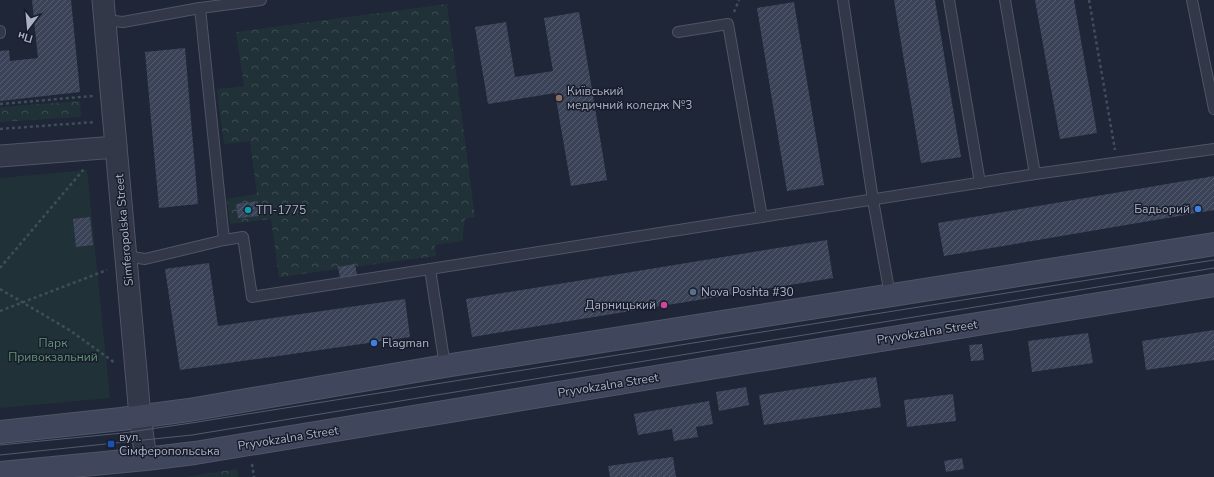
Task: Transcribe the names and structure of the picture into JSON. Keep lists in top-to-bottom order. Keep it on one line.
{"streets":{"main road":["Pryvokzalna Street"],"street":["Simferopolska Street"]},"crossings":[["Simferopolska Street","Pryvokzalna Street"]],"parks":["Парк Привокзальний"],"places":{"other":["Київський медичний коледж №3","Бадьорий","ТП-1775","Nova Poshta #30","Дарницький","Flagman"],"transit":["вул. Сімферопольська"]},"north":"bottom"}
